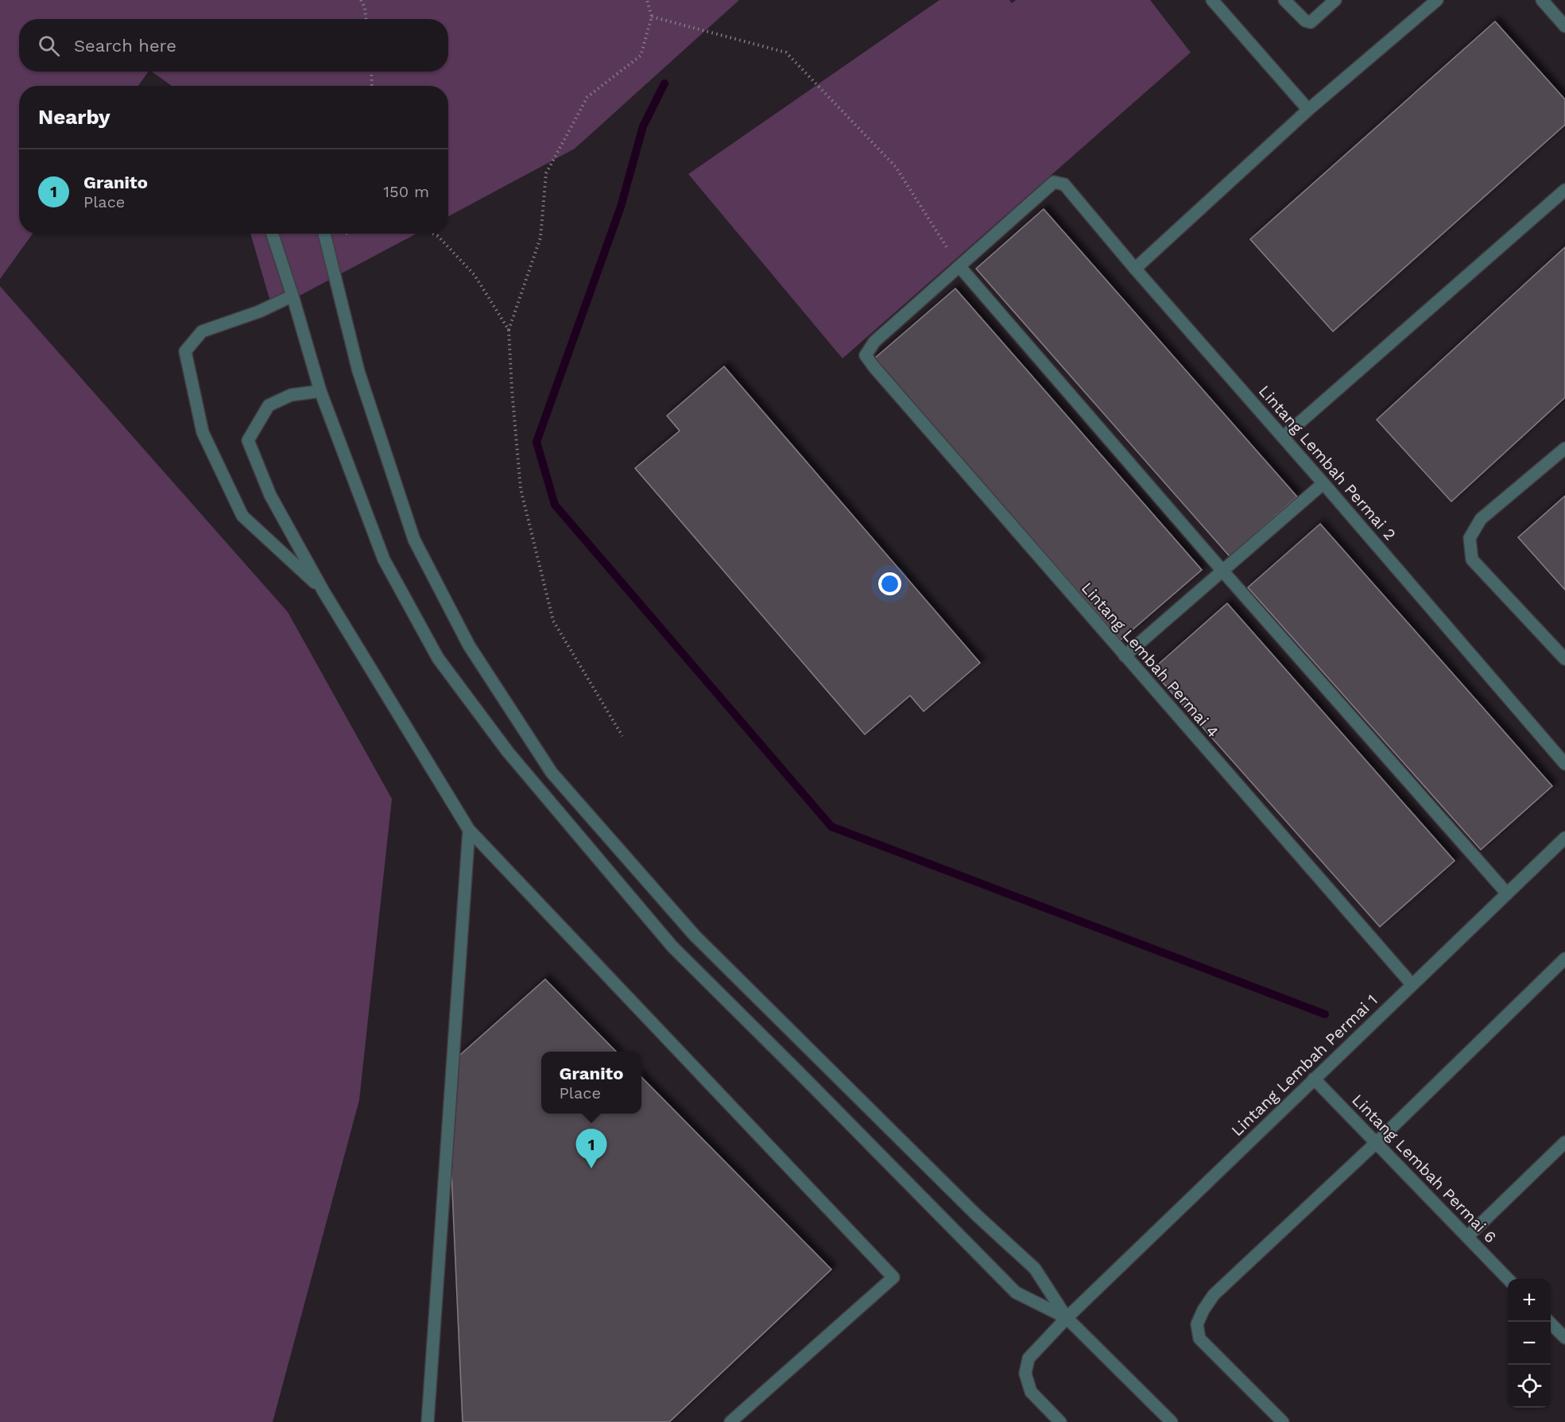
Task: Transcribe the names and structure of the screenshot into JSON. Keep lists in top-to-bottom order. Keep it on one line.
{"streets":{"street":["Lintang Lembah Permai 2","Lintang Lembah Permai 4","Lintang Lembah Permai 1","Lintang Lembah Permai 6"]},"crossings":[["Lintang Lembah Permai 2","Lintang Lembah Permai 4"],["Lintang Lembah Permai 4","Lintang Lembah Permai 1"],["Lintang Lembah Permai 1","Lintang Lembah Permai 6"]],"page":{"search":"Search here","heading":"Nearby","list":[{"mark":"1","name":"Granito","note":"Place","value":"150 m"}],"popup":["Granito","Place"],"pins":"1","map_buttons":["+","−"]}}
